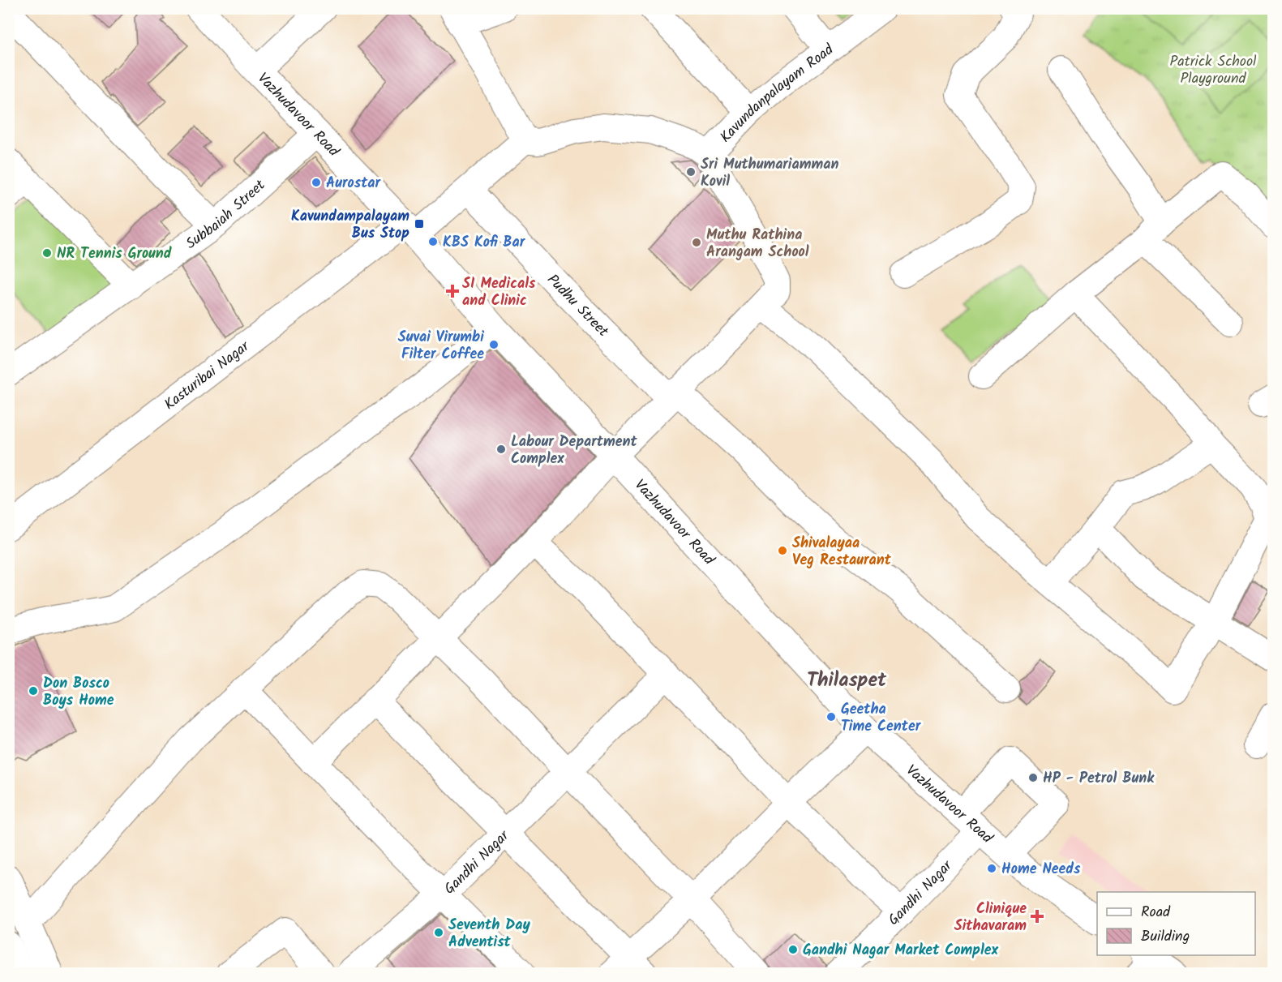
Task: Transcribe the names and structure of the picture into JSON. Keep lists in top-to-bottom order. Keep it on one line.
{"streets":{"main road":["Vazhudavoor Road"],"street":["Kavundanpalayam Road","Subbaiah Street","Pudhu Street","Kasturibai Nagar","Gandhi Nagar"]},"crossings":[["Vazhudavoor Road","Subbaiah Street"],["Vazhudavoor Road","Kasturibai Nagar"],["Vazhudavoor Road","Gandhi Nagar"]],"districts":["Thilaspet"],"parks":["Patrick School Playground"],"places":{"other":["Sri Muthumariamman Kovil","Aurostar","KBS Kofi Bar","Muthu Rathina Arangam School","NR Tennis Ground","Suvai Virumbi Filter Coffee","Labour Department Complex","Shivalayaa Veg Restaurant","Don Bosco Boys Home","Geetha Time Center","HP - Petrol Bunk","Home Needs","Seventh Day Adventist","Gandhi Nagar Market Complex"],"transit":["Kavundampalayam Bus Stop"],"health":["SI Medicals and Clinic","Clinique Sithavaram"]},"legend":["Road","Building"]}
